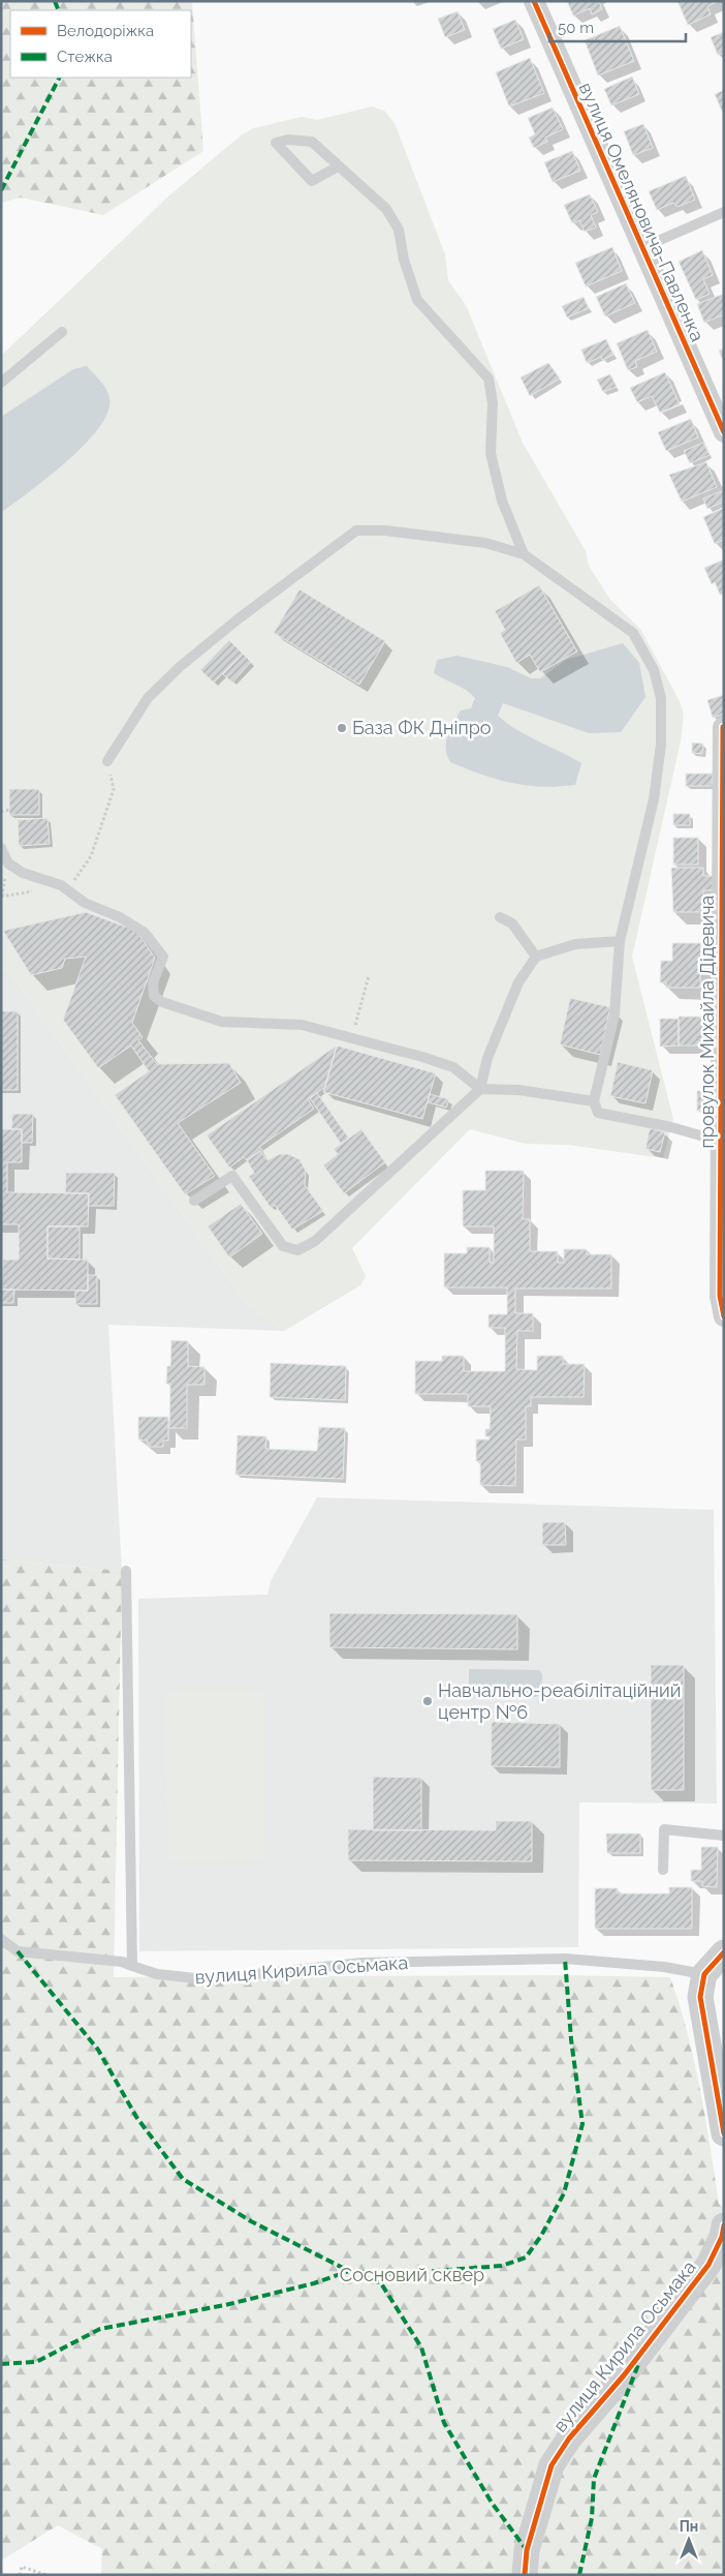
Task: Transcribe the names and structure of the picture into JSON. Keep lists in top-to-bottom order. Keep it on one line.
{"streets":{"street":["вулиця Омеляновича-Павленка","провулок Михайла Дідевича","вулиця Кирила Осьмака"]},"parks":["Сосновий сквер"],"places":["База ФК Дніпро","Навчально-реабілітаційний центр №6"],"legend":["Велодоріжка","Стежка"],"scale_bar":"50 m","north":"top"}
